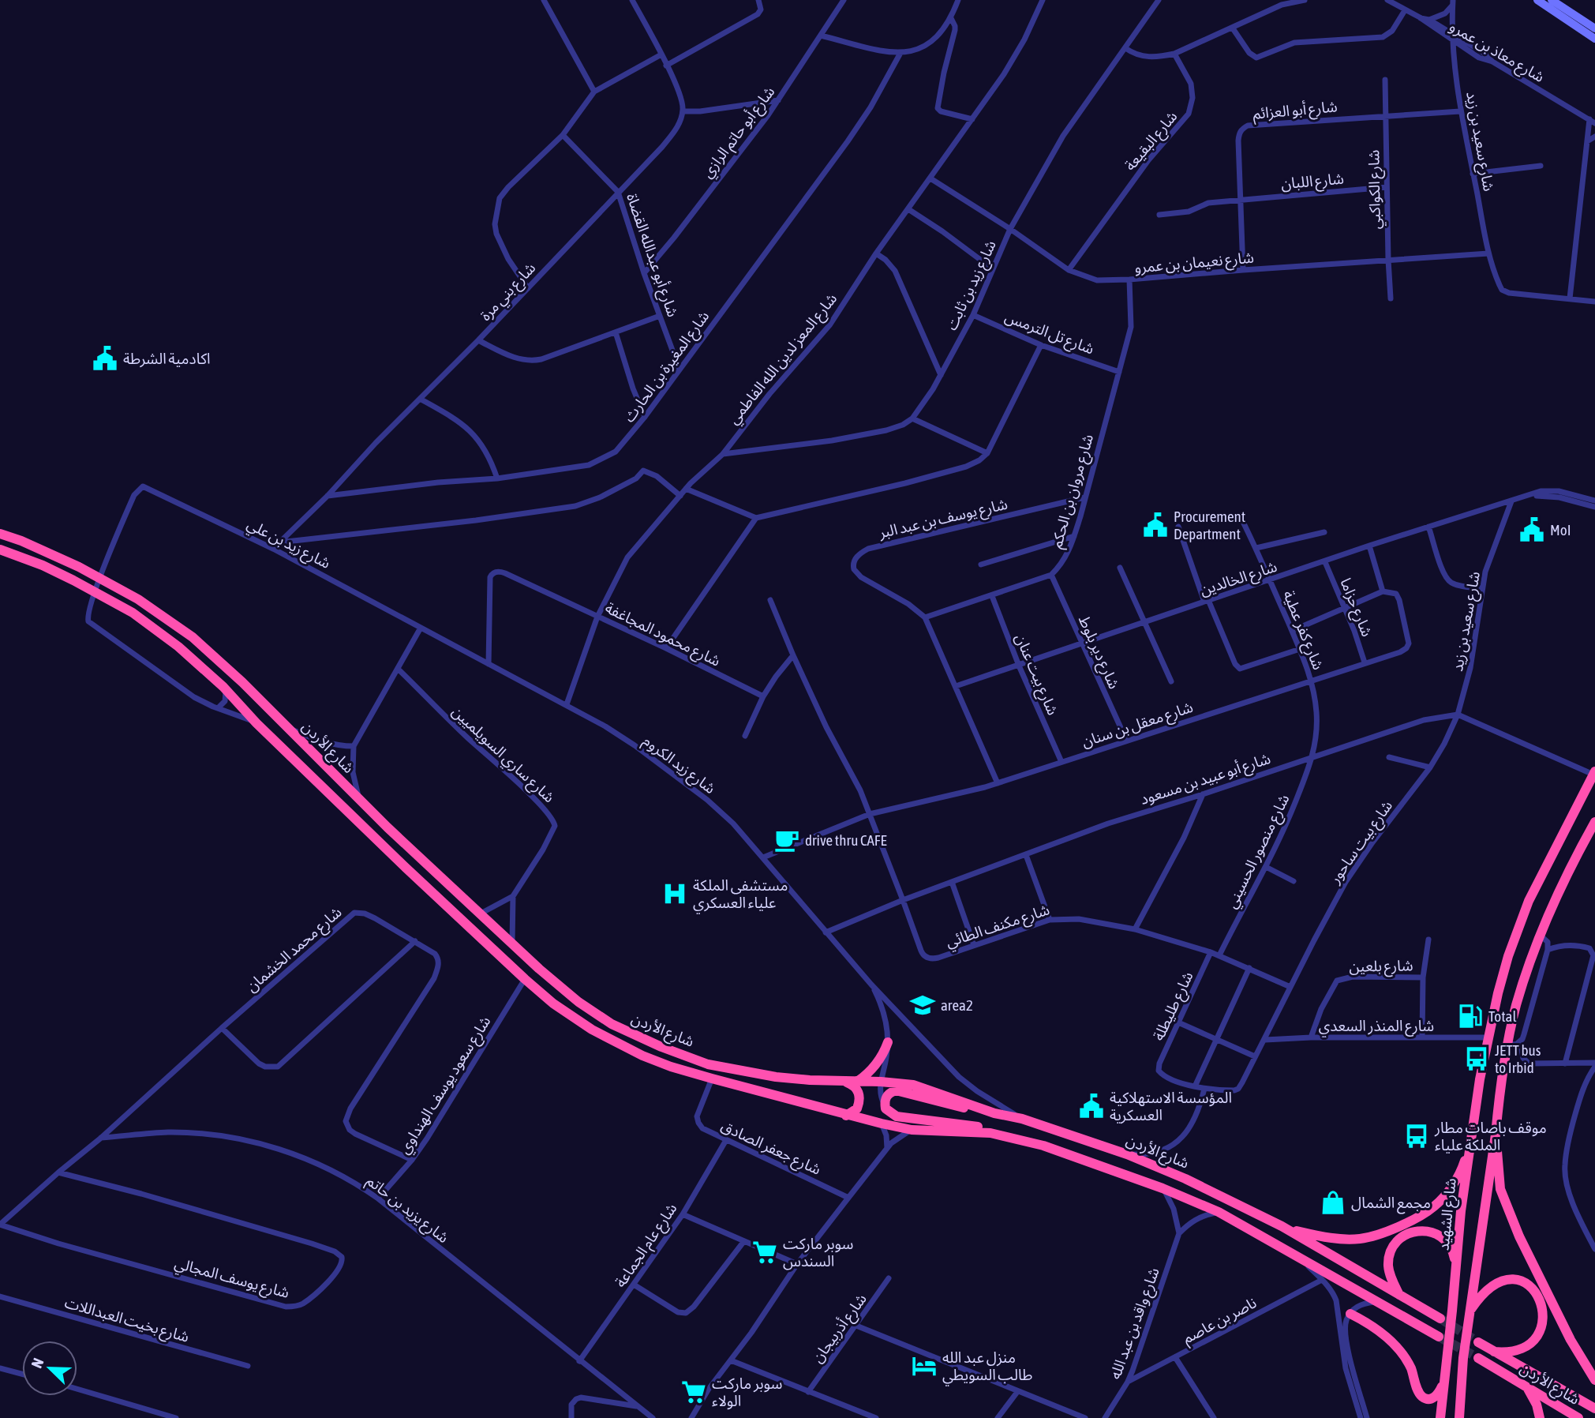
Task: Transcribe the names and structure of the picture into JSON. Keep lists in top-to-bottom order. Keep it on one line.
{"streets":{"highway":["شارع الأردن","شارع الشهيد"],"street":["شارع معاذ بن عمرو","شارع أبو العزائم","شارع أبو حاتم الرازي","شارع البقيعة","شارع سعيد بن زيد","شارع اللبان","شارع الكواكبي","شارع أبو عبدالله القضاة","شارع نعيمان بن عمرو","شارع زيد بن ثابت","شارع بني مرة","شارع تل الترمس","شارع المعز لدين الله الفاطمي","شارع المغيرة بن الحارث","شارع مروان بن الحكم","شارع يوسف بن عبد البر","شارع زيد بن علي","شارع الخالدين","شارع حزاما","شارع كفر عطية","شارع محمود المجاغفة","شارع دير بلوط","شارع بيت عنان","شارع معقل بن سنان","شارع ساري السويلميين","شارع زيد الكروم","شارع أبو عبيد بن مسعود","شارع بيت ساحور","شارع منصور الحسيني","شارع مكنف الطائي","شارع محمد الخشمان","شارع بلعين","شارع طليطلة","شارع المنذر السعدي","شارع سعود يوسف الهنداوي","شارع جعفر الصادق","شارع يزيد بن حاتم","شارع عام الجماعة","شارع يوسف المجالي","شارع بخيت العبداللات","ناصر بن عاصم","شارع واقد بن عبد الله","شارع أذربيجان"]},"crossings":[["شارع معاذ بن عمرو","شارع سعيد بن زيد"],["شارع أبو العزائم","شارع سعيد بن زيد"],["شارع أبو العزائم","شارع اللبان"],["شارع أبو العزائم","شارع الكواكبي"],["شارع أبو العزائم","شارع نعيمان بن عمرو"],["شارع أبو حاتم الرازي","شارع أبو عبدالله القضاة"],["شارع البقيعة","شارع نعيمان بن عمرو"],["شارع سعيد بن زيد","شارع نعيمان بن عمرو"],["شارع سعيد بن زيد","شارع الخالدين"],["شارع سعيد بن زيد","شارع أبو عبيد بن مسعود"],["شارع سعيد بن زيد","شارع بيت ساحور"],["شارع اللبان","شارع الكواكبي"],["شارع الكواكبي","شارع نعيمان بن عمرو"],["شارع أبو عبدالله القضاة","شارع بني مرة"],["شارع أبو عبدالله القضاة","شارع المغيرة بن الحارث"],["شارع نعيمان بن عمرو","شارع زيد بن ثابت"],["شارع نعيمان بن عمرو","شارع المعز لدين الله الفاطمي"],["شارع نعيمان بن عمرو","شارع مروان بن الحكم"],["شارع زيد بن ثابت","شارع تل الترمس"],["شارع بني مرة","شارع المغيرة بن الحارث"],["شارع بني مرة","شارع زيد بن علي"],["شارع تل الترمس","شارع مروان بن الحكم"],["شارع المعز لدين الله الفاطمي","شارع محمود المجاغفة"],["شارع المعز لدين الله الفاطمي","شارع زيد الكروم"],["شارع مروان بن الحكم","شارع يوسف بن عبد البر"],["شارع مروان بن الحكم","شارع دير بلوط"],["شارع يوسف بن عبد البر","شارع الخالدين"],["شارع يوسف بن عبد البر","شارع معقل بن سنان"],["شارع زيد بن علي","شارع زيد الكروم"],["شارع الخالدين","شارع حزاما"],["شارع الخالدين","شارع كفر عطية"],["شارع الخالدين","شارع دير بلوط"],["شارع الخالدين","شارع بيت عنان"],["شارع حزاما","شارع معقل بن سنان"],["شارع كفر عطية","شارع معقل بن سنان"],["شارع كفر عطية","شارع أبو عبيد بن مسعود"],["شارع كفر عطية","شارع منصور الحسيني"],["شارع محمود المجاغفة","شارع زيد الكروم"],["شارع دير بلوط","شارع معقل بن سنان"],["شارع بيت عنان","شارع معقل بن سنان"],["شارع معقل بن سنان","شارع زيد الكروم"],["شارع معقل بن سنان","شارع مكنف الطائي"],["شارع الأردن","شارع ساري السويلميين"],["شارع الأردن","شارع زيد الكروم"],["شارع الأردن","شارع سعود يوسف الهنداوي"],["شارع الأردن","شارع جعفر الصادق"],["شارع زيد الكروم","شارع أبو عبيد بن مسعود"],["شارع أبو عبيد بن مسعود","شارع بيت ساحور"],["شارع أبو عبيد بن مسعود","شارع منصور الحسيني"],["شارع أبو عبيد بن مسعود","شارع مكنف الطائي"],["شارع بيت ساحور","شارع مكنف الطائي"],["شارع بيت ساحور","شارع المنذر السعدي"],["شارع منصور الحسيني","شارع مكنف الطائي"],["شارع مكنف الطائي","شارع طليطلة"],["شارع محمد الخشمان","شارع سعود يوسف الهنداوي"],["شارع محمد الخشمان","شارع يزيد بن حاتم"],["شارع محمد الخشمان","شارع يوسف المجالي"],["شارع بلعين","شارع المنذر السعدي"],["شارع المنذر السعدي","شارع الشهيد"],["شارع سعود يوسف الهنداوي","شارع يزيد بن حاتم"],["شارع جعفر الصادق","شارع عام الجماعة"],["شارع يزيد بن حاتم","شارع عام الجماعة"],["ناصر بن عاصم","شارع واقد بن عبد الله"]],"places":{"public building":["اكادمية الشرطة","Procurement Department","MoI","المؤسسة الاستهلاكية العسكرية"],"cafe":["drive thru CAFE"],"hospital":["مستشفى الملكة علياء العسكري"],"school or university":["area2"],"fuel station":["Total"],"bus stop":["JETT bus to Irbid","موقف باصات مطار الملكة علياء"],"shop":["مجمع الشمال"],"supermarket":["سوبر ماركت السندس","سوبر ماركت الولاء"],"hotel":["منزل عبد الله طالب السويطي"]},"north":"top left"}
